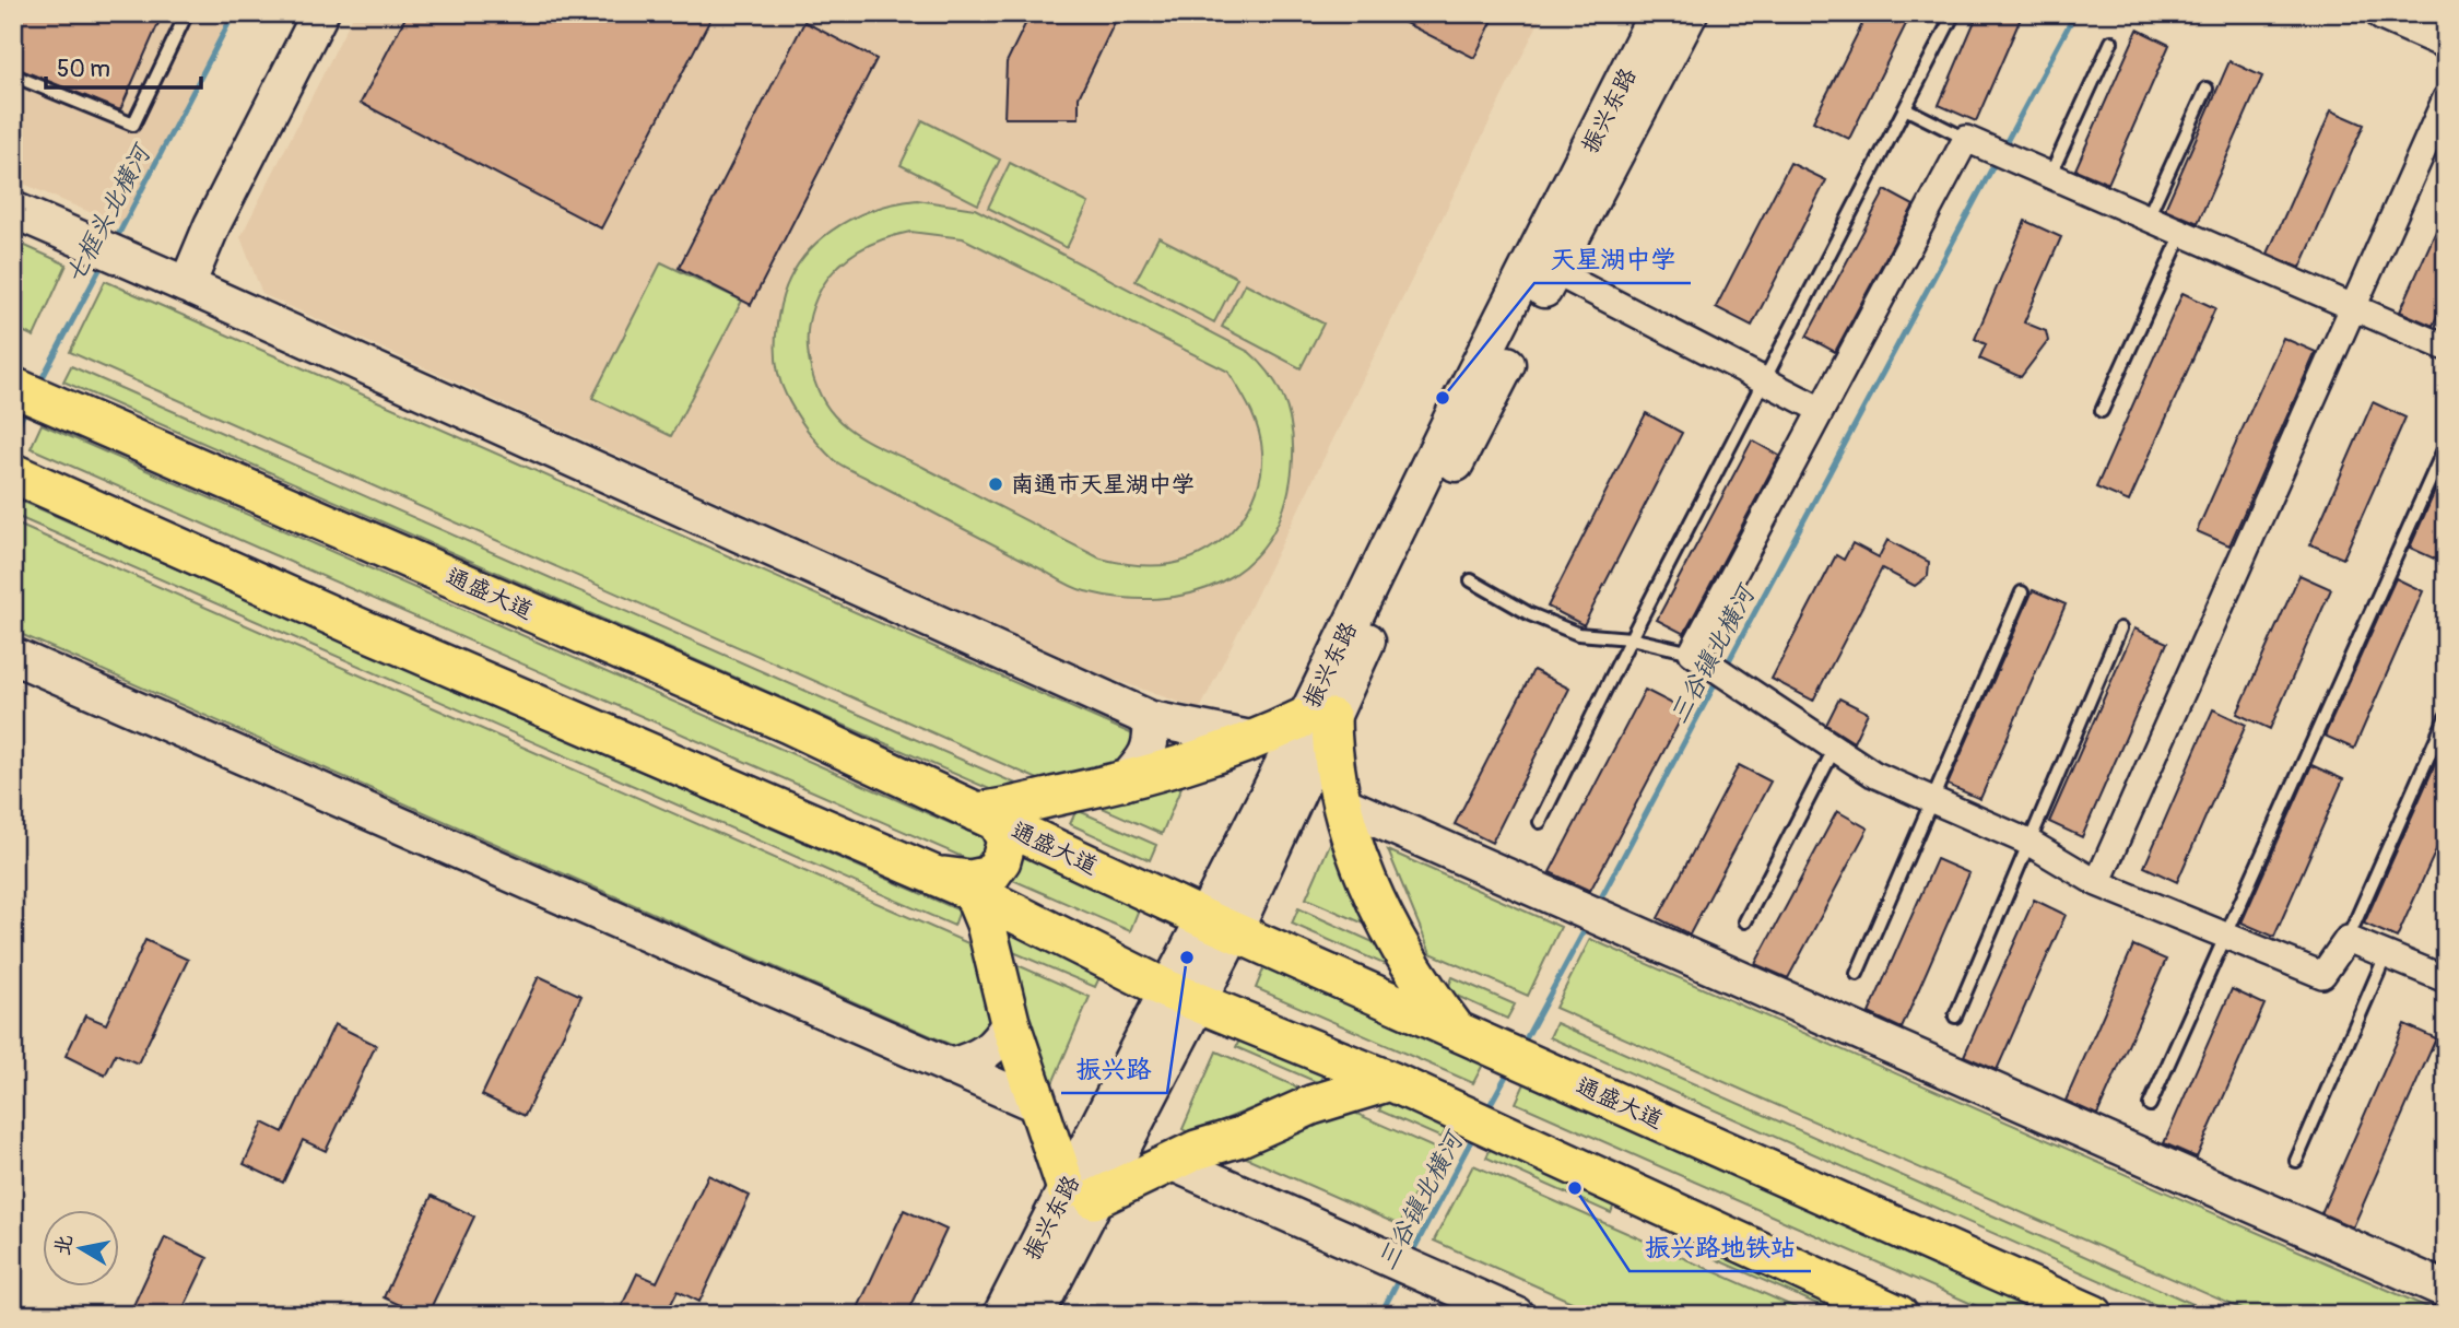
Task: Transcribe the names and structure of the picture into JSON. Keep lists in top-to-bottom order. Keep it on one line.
{"streets":{"main road":["通盛大道"],"street":["振兴东路"]},"crossings":[["振兴东路","通盛大道"]],"water":["七框头北横河","三谷镇北横河"],"places":["天星湖中学","南通市天星湖中学","振兴路","振兴路地铁站"],"scale_bar":"50 m","north":"left"}
